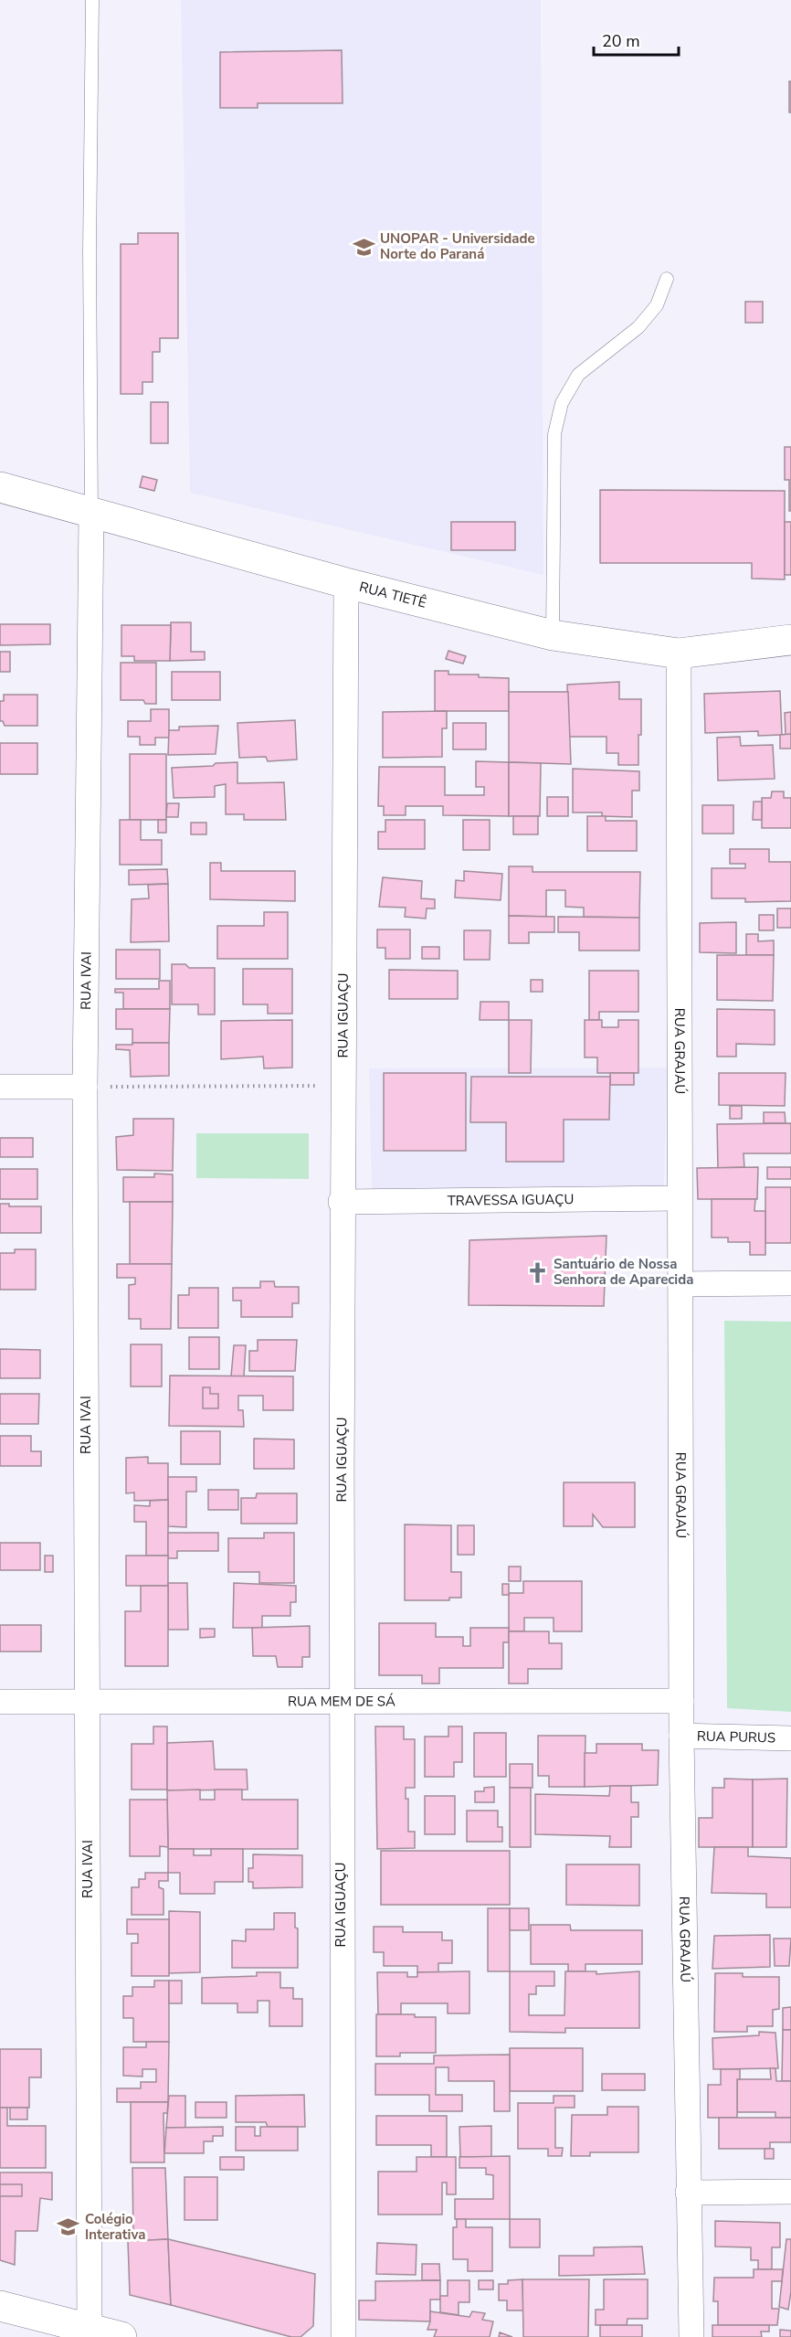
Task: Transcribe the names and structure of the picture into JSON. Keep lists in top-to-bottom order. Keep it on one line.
{"streets":{"street":["RUA TIETÊ","RUA IVAI","RUA IGUAÇU","RUA GRAJAÚ","TRAVESSA IGUAÇU","RUA MEM DE SÁ","RUA PURUS"]},"crossings":[["RUA TIETÊ","RUA IVAI"],["RUA TIETÊ","RUA IGUAÇU"],["RUA TIETÊ","RUA GRAJAÚ"],["RUA IVAI","RUA MEM DE SÁ"],["RUA IGUAÇU","TRAVESSA IGUAÇU"],["RUA IGUAÇU","RUA MEM DE SÁ"],["RUA GRAJAÚ","TRAVESSA IGUAÇU"],["RUA GRAJAÚ","RUA MEM DE SÁ"],["RUA GRAJAÚ","RUA PURUS"]],"places":{"school or university":["UNOPAR - Universidade Norte do Paraná","Colégio Interativa"],"church":["Santuário de Nossa Senhora de Aparecida"]},"scale_bar":"20 m"}
